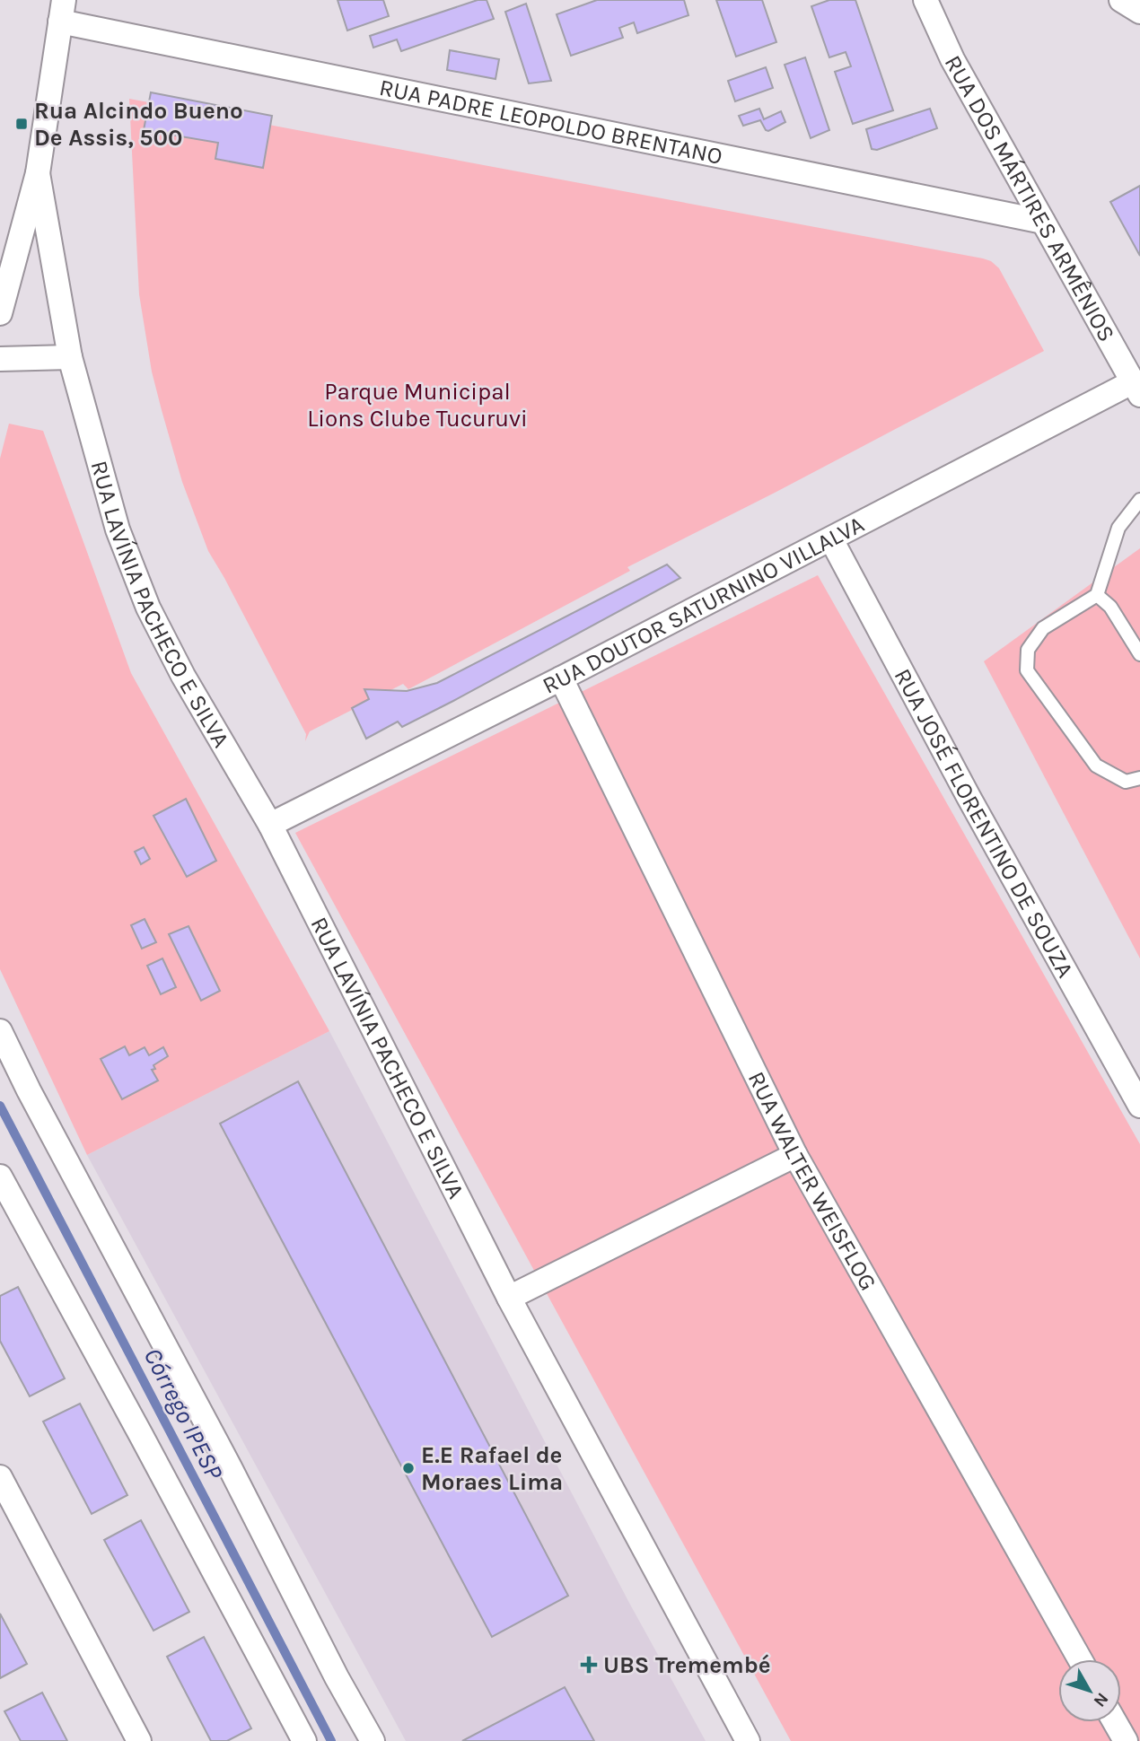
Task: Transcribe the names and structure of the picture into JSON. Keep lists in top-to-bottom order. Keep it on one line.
{"streets":{"street":["RUA PADRE LEOPOLDO BRENTANO","RUA DOS MÁRTIRES ARMÊNIOS","RUA LAVÍNIA PACHECO E SILVA","RUA DOUTOR SATURNINO VILLALVA","RUA JOSÉ FLORENTINO DE SOUZA","RUA WALTER WEISFLOG"]},"crossings":[["RUA PADRE LEOPOLDO BRENTANO","RUA DOS MÁRTIRES ARMÊNIOS"],["RUA DOS MÁRTIRES ARMÊNIOS","RUA DOUTOR SATURNINO VILLALVA"],["RUA LAVÍNIA PACHECO E SILVA","RUA DOUTOR SATURNINO VILLALVA"],["RUA DOUTOR SATURNINO VILLALVA","RUA JOSÉ FLORENTINO DE SOUZA"],["RUA DOUTOR SATURNINO VILLALVA","RUA WALTER WEISFLOG"]],"water":["Córrego IPESP"],"parks":["Parque Municipal Lions Clube Tucuruvi"],"places":{"transit":["Rua Alcindo Bueno De Assis, 500"],"other":["E.E Rafael de Moraes Lima"],"health":["UBS Tremembé"]},"north":"bottom right"}
